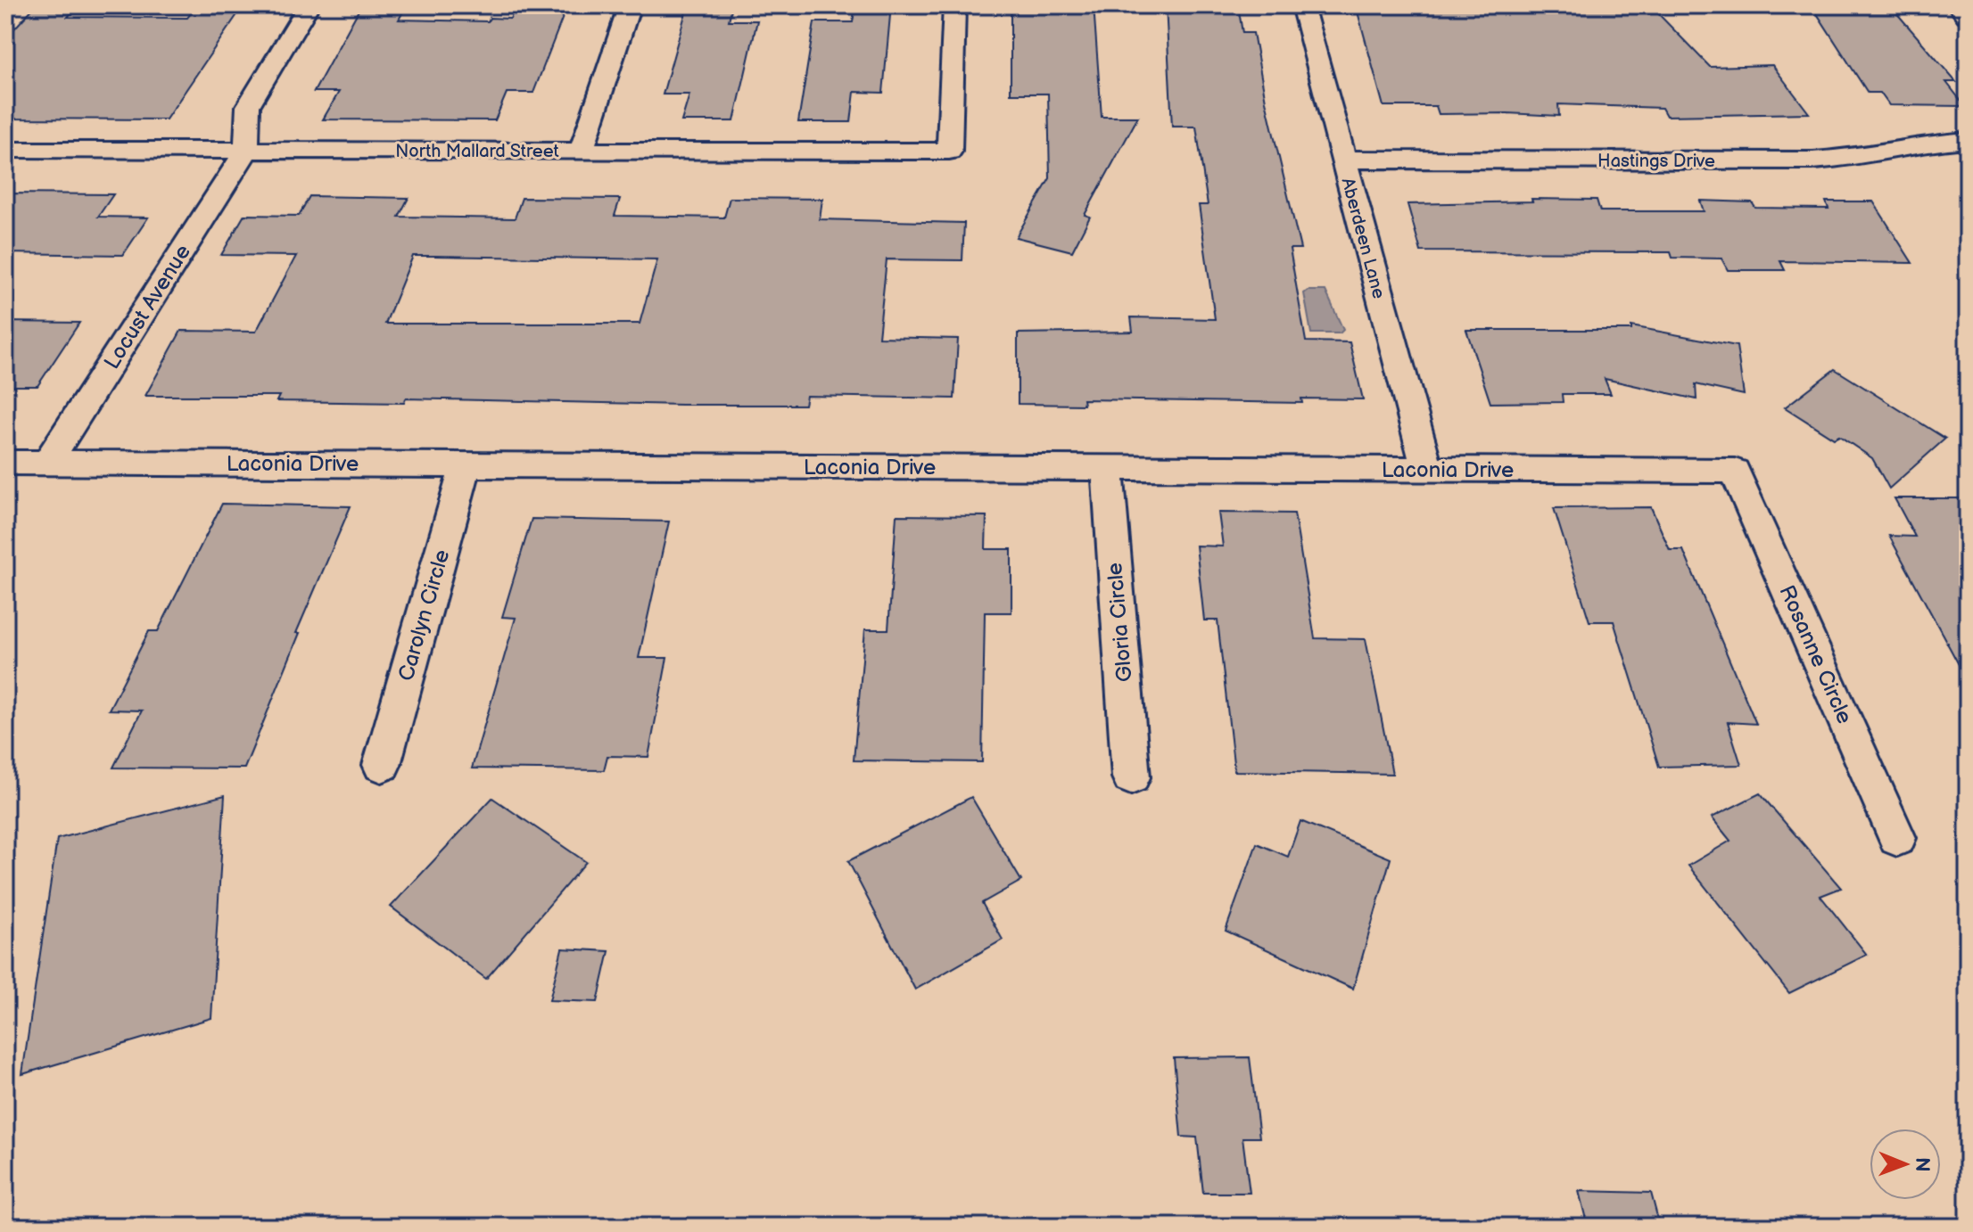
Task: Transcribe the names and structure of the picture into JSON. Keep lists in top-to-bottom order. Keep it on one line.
{"streets":{"street":["North Mallard Street","Hastings Drive","Aberdeen Lane","Locust Avenue","Laconia Drive","Carolyn Circle","Gloria Circle","Rosanne Circle"]},"crossings":[["North Mallard Street","Locust Avenue"],["Hastings Drive","Aberdeen Lane"],["Aberdeen Lane","Laconia Drive"],["Locust Avenue","Laconia Drive"],["Laconia Drive","Carolyn Circle"],["Laconia Drive","Gloria Circle"],["Laconia Drive","Rosanne Circle"]],"north":"right"}
